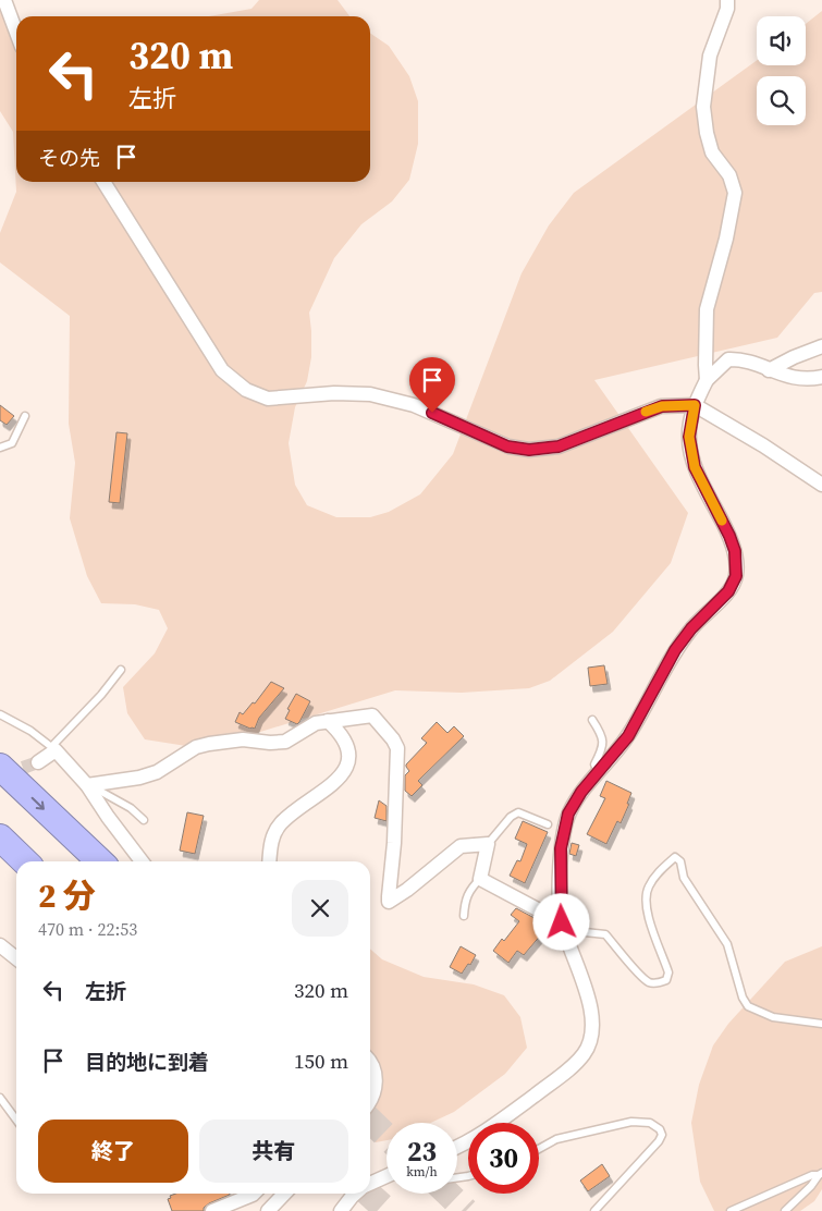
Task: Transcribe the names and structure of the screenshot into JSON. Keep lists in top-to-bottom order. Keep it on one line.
{"page":{"turn":["320 m","左折"],"then":"その先","heading":["2 分","470 m · 22:53"],"list":[{"name":"左折","value":"320 m"},{"name":"目的地に到着","value":"150 m"}],"buttons":["終了","共有"],"speed":"23 km/h","limit":"30"}}
